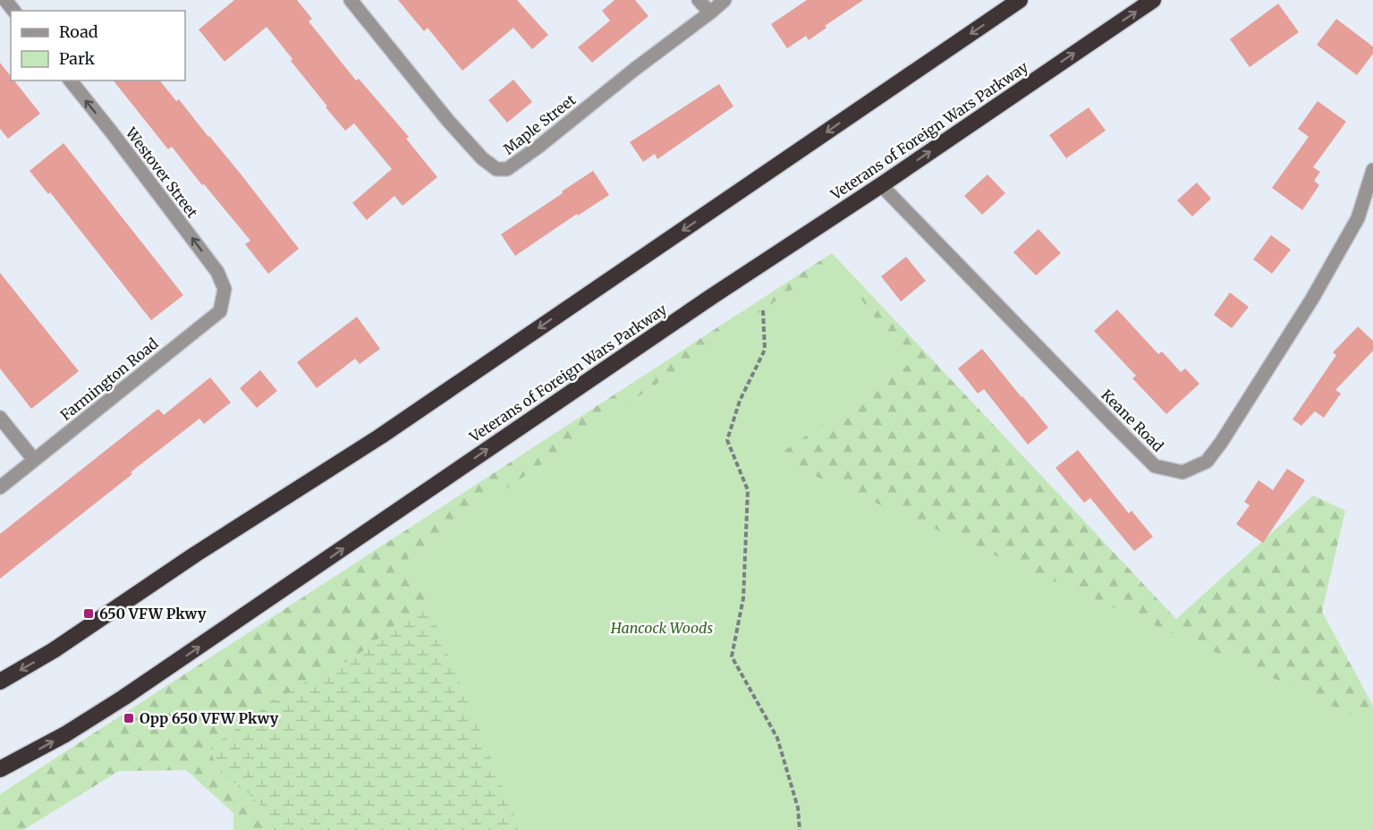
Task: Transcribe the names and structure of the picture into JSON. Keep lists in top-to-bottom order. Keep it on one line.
{"streets":{"highway":["Veterans of Foreign Wars Parkway"],"street":["Maple Street","Westover Street","Farmington Road","Keane Road"]},"crossings":[["Veterans of Foreign Wars Parkway","Keane Road"],["Westover Street","Farmington Road"]],"one_way":["Westover Street"],"parks":["Hancock Woods"],"places":{"transit":["650 VFW Pkwy","Opp 650 VFW Pkwy"]},"legend":["Road","Park"]}
